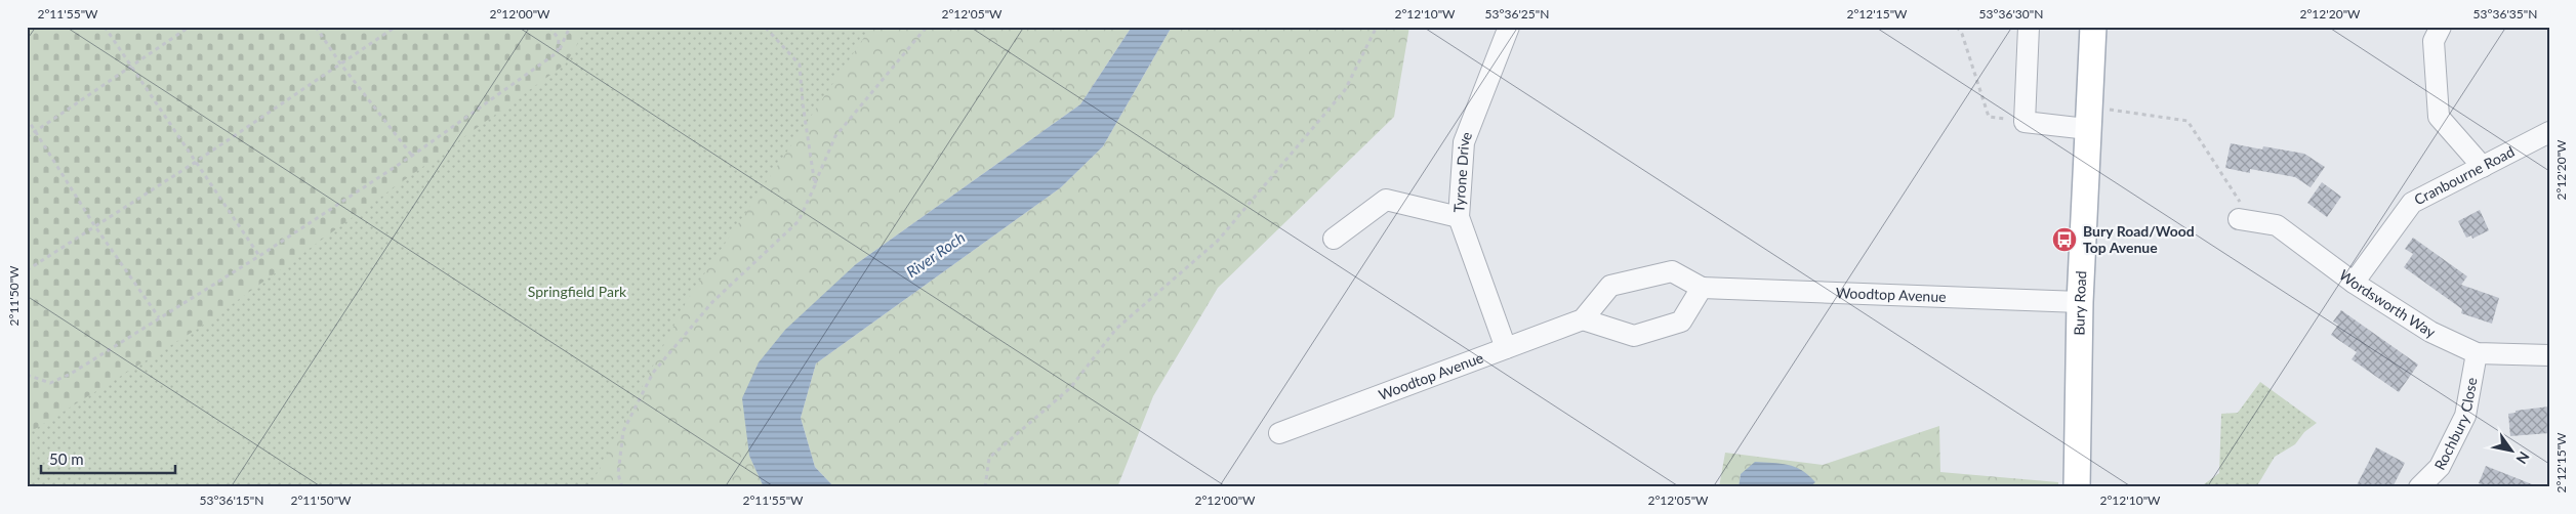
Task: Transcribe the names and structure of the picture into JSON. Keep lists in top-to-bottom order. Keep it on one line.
{"streets":{"main road":["Bury Road"],"street":["Tyrone Drive","Cranbourne Road","Woodtop Avenue","Wordsworth Way","Rochbury Close"]},"crossings":[["Tyrone Drive","Woodtop Avenue"],["Cranbourne Road","Wordsworth Way"],["Woodtop Avenue","Bury Road"],["Wordsworth Way","Rochbury Close"]],"water":["River Roch"],"parks":["Springfield Park"],"places":{"bus stop":["Bury Road/Wood Top Avenue"]},"scale_bar":"50 m","north":"bottom right","coordinates":["2°11'55\"W","2°12'00\"W","2°12'05\"W","2°12'10\"W","53°36'25\"N","2°12'15\"W","53°36'30\"N","2°12'20\"W","53°36'35\"N","2°11'50\"W","53°36'15\"N"]}
